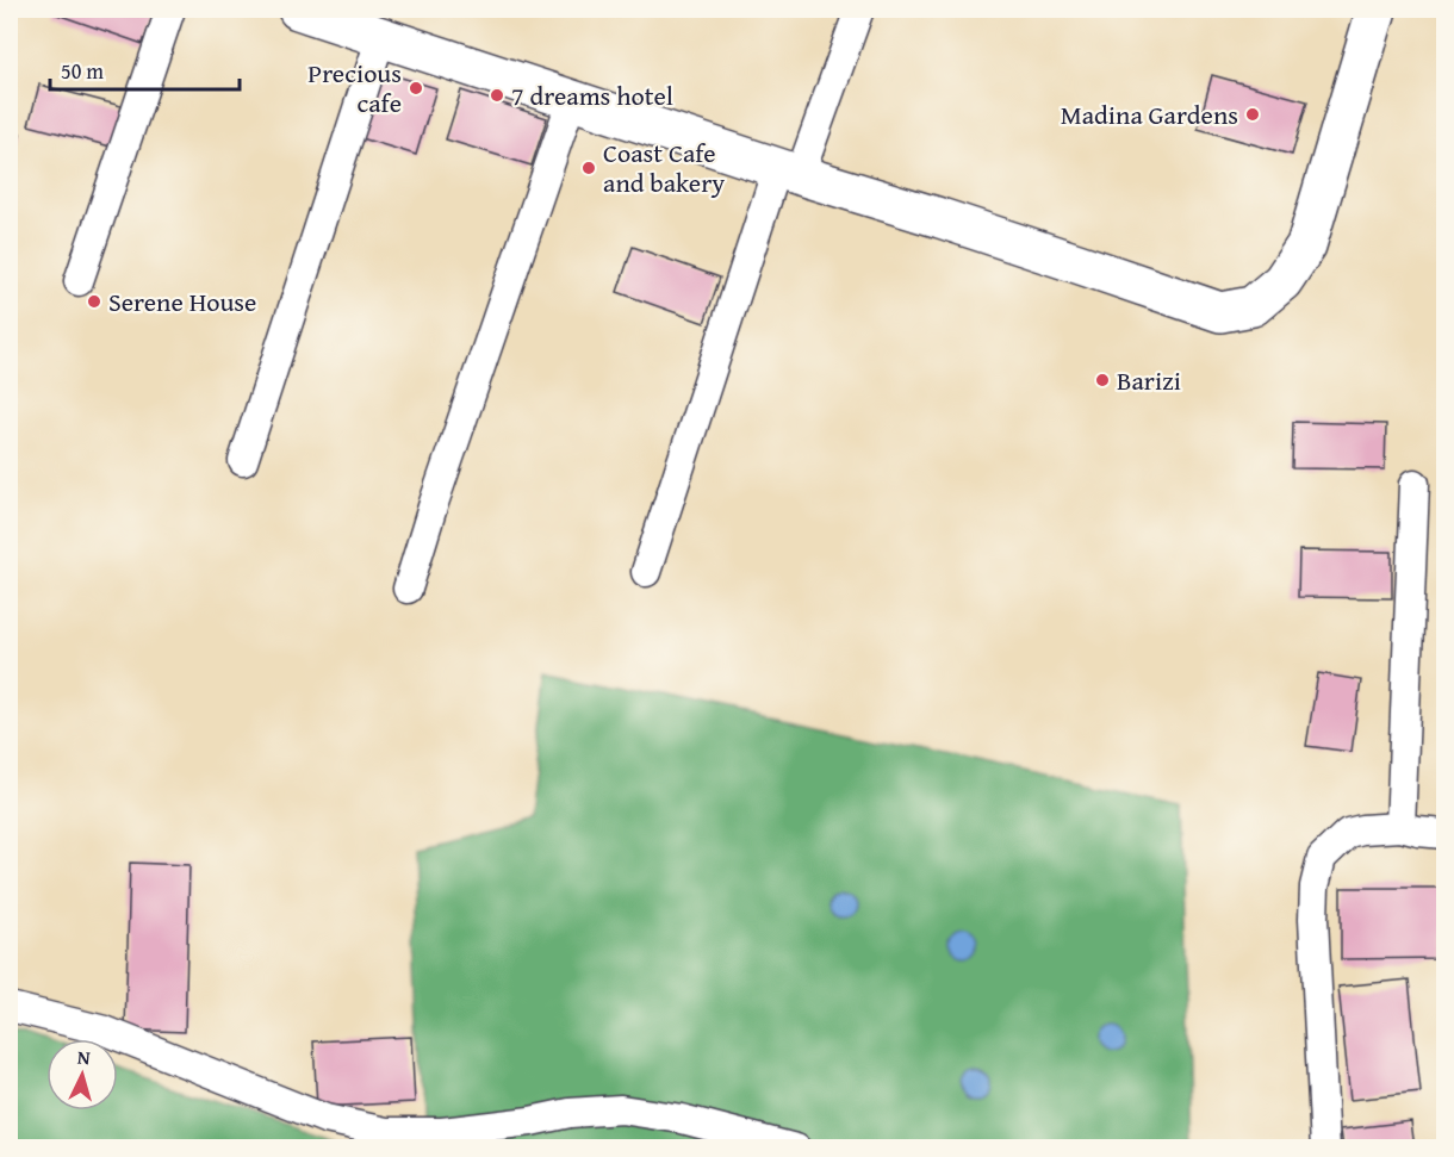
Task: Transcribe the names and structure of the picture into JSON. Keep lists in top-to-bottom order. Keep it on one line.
{"places":["Precious cafe","7 dreams hotel","Madina Gardens","Coast Cafe and bakery","Serene House","Barizi"],"scale_bar":"50 m","north":"top"}
